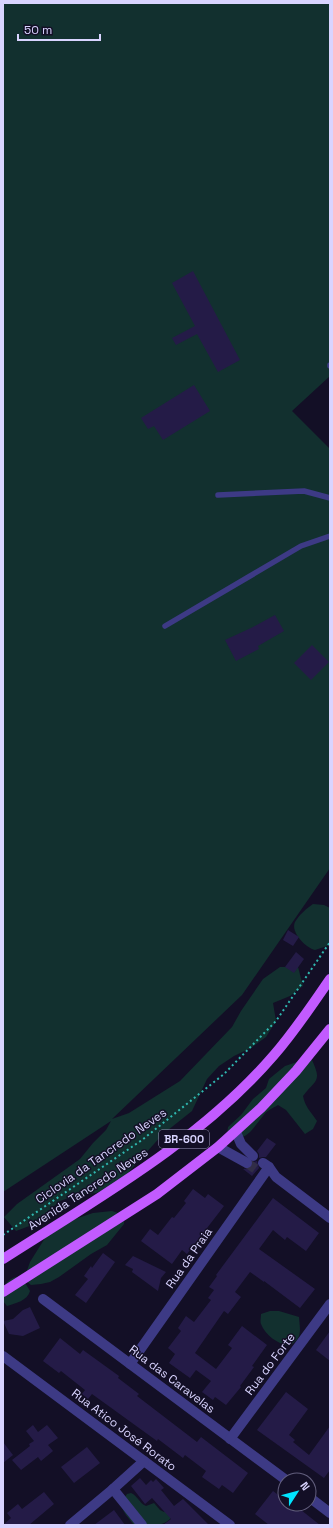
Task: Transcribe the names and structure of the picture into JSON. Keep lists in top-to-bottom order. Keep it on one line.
{"streets":{"main road":["BR-600","Avenida Tancredo Neves"],"street":["Rua da Praia","Rua do Forte","Rua das Caravelas","Rua Atico José Rorato"],"path":["Ciclovia da Tancredo Neves"]},"crossings":[["Rua da Praia","Rua das Caravelas"],["Rua do Forte","Rua das Caravelas"]],"scale_bar":"50 m","north":"top right"}
